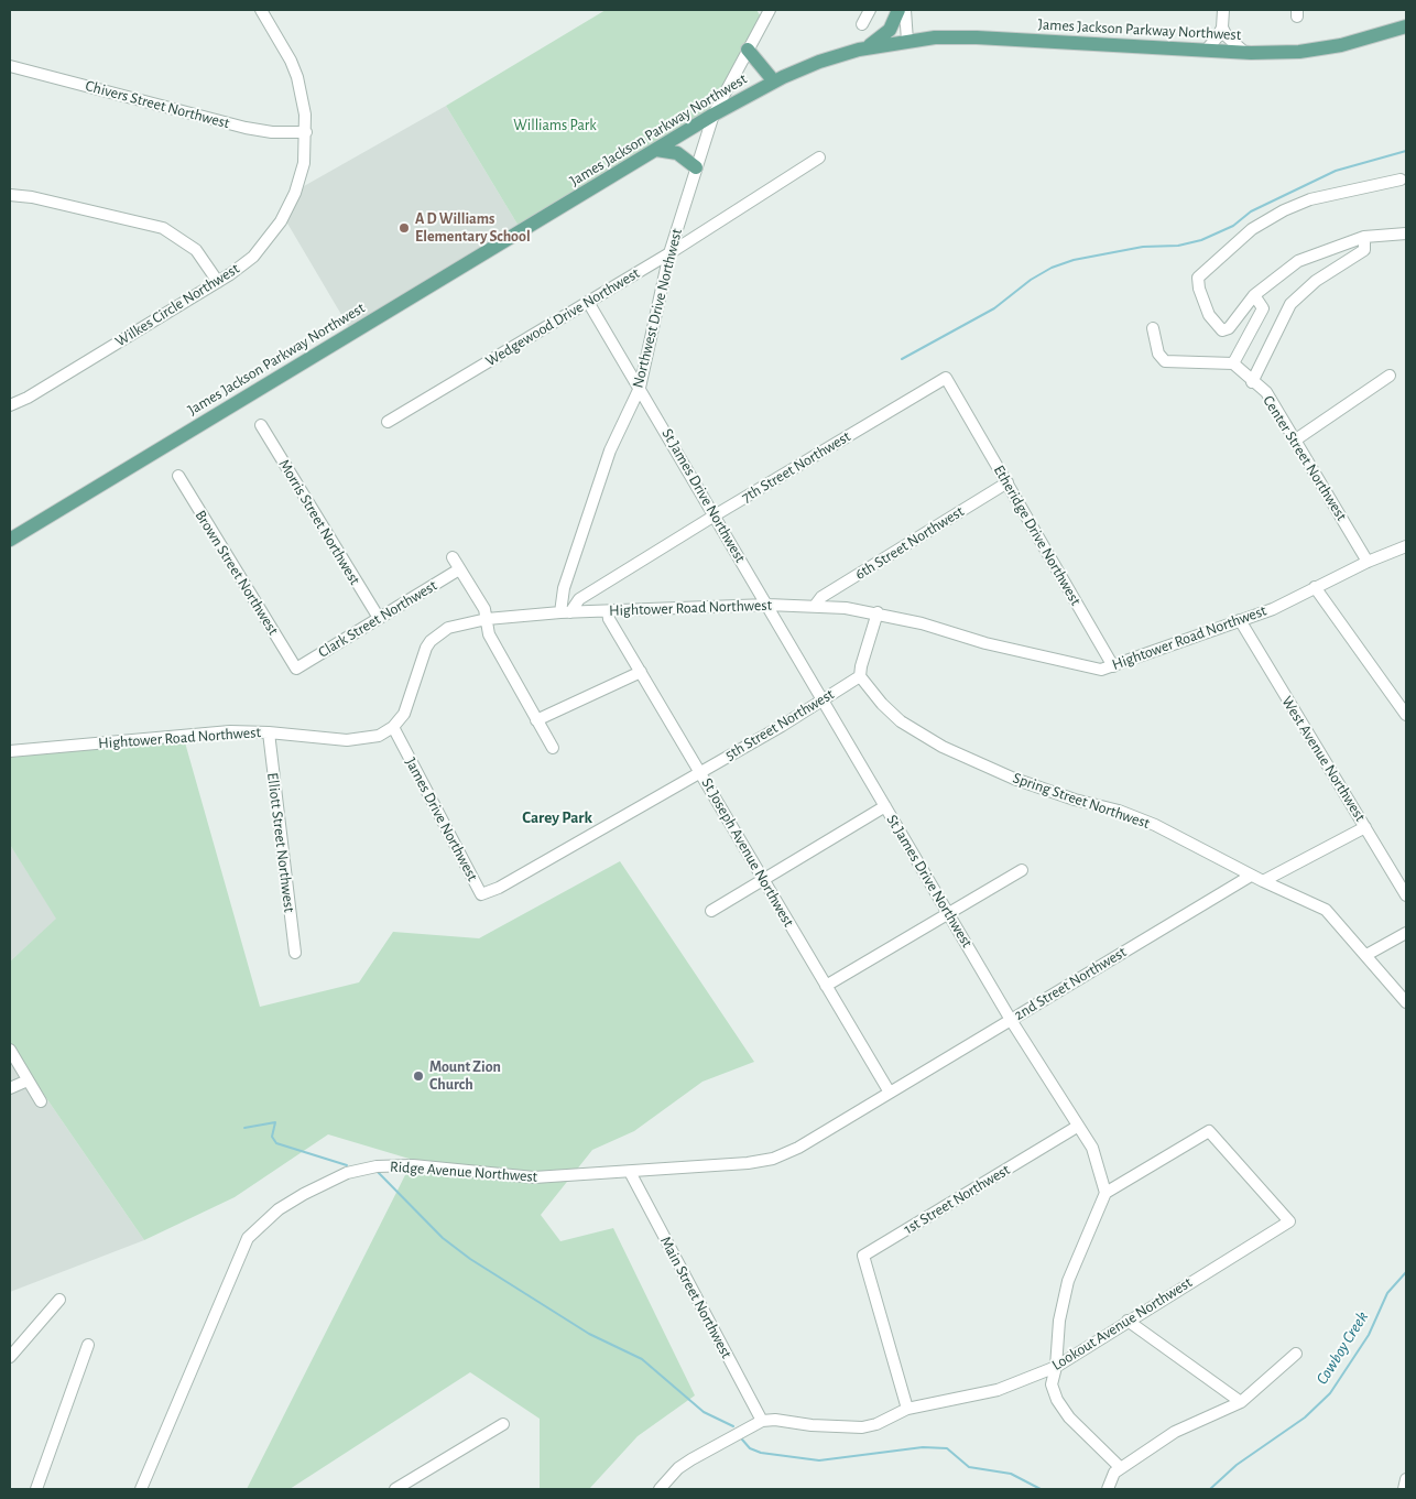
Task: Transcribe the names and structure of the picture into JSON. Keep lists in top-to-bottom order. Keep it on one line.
{"streets":{"main road":["James Jackson Parkway Northwest"],"street":["Chivers Street Northwest","Wilkes Circle Northwest","Northwest Drive Northwest","Wedgewood Drive Northwest","Center Street Northwest","7th Street Northwest","St James Drive Northwest","Morris Street Northwest","Etheridge Drive Northwest","6th Street Northwest","Brown Street Northwest","Hightower Road Northwest","Clark Street Northwest","5th Street Northwest","West Avenue Northwest","Spring Street Northwest","James Drive Northwest","Elliott Street Northwest","St Joseph Avenue Northwest","2nd Street Northwest","Ridge Avenue Northwest","1st Street Northwest","Main Street Northwest","Lookout Avenue Northwest"]},"crossings":[["James Jackson Parkway Northwest","Northwest Drive Northwest"],["Chivers Street Northwest","Wilkes Circle Northwest"],["Northwest Drive Northwest","Wedgewood Drive Northwest"],["Northwest Drive Northwest","7th Street Northwest"],["Northwest Drive Northwest","St James Drive Northwest"],["Northwest Drive Northwest","Hightower Road Northwest"],["Wedgewood Drive Northwest","St James Drive Northwest"],["Center Street Northwest","Hightower Road Northwest"],["7th Street Northwest","St James Drive Northwest"],["7th Street Northwest","Etheridge Drive Northwest"],["7th Street Northwest","Hightower Road Northwest"],["St James Drive Northwest","Hightower Road Northwest"],["St James Drive Northwest","5th Street Northwest"],["St James Drive Northwest","2nd Street Northwest"],["St James Drive Northwest","1st Street Northwest"],["St James Drive Northwest","Lookout Avenue Northwest"],["Morris Street Northwest","Clark Street Northwest"],["Etheridge Drive Northwest","6th Street Northwest"],["Etheridge Drive Northwest","Hightower Road Northwest"],["6th Street Northwest","Hightower Road Northwest"],["Brown Street Northwest","Clark Street Northwest"],["Hightower Road Northwest","West Avenue Northwest"],["Hightower Road Northwest","James Drive Northwest"],["Hightower Road Northwest","Elliott Street Northwest"],["Hightower Road Northwest","St Joseph Avenue Northwest"],["5th Street Northwest","Spring Street Northwest"],["5th Street Northwest","James Drive Northwest"],["5th Street Northwest","St Joseph Avenue Northwest"],["Spring Street Northwest","2nd Street Northwest"],["St Joseph Avenue Northwest","2nd Street Northwest"],["St Joseph Avenue Northwest","Ridge Avenue Northwest"],["2nd Street Northwest","Ridge Avenue Northwest"],["Ridge Avenue Northwest","Main Street Northwest"],["1st Street Northwest","Lookout Avenue Northwest"],["Main Street Northwest","Lookout Avenue Northwest"]],"districts":["Carey Park"],"water":["Cowboy Creek"],"parks":["Williams Park"],"places":["A D Williams Elementary School","Mount Zion Church"]}
